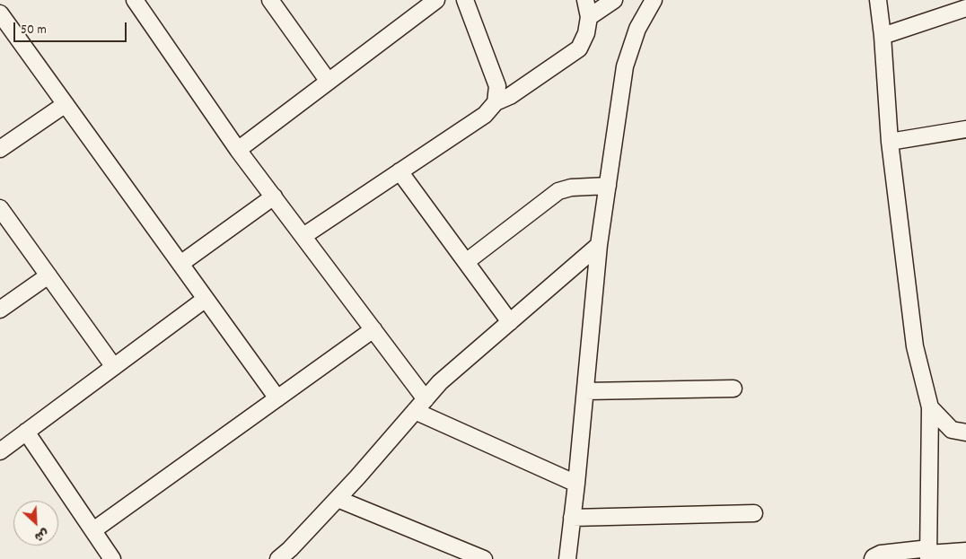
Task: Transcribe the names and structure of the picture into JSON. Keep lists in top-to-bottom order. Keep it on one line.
{"scale_bar":"50 m","north":"bottom right"}
